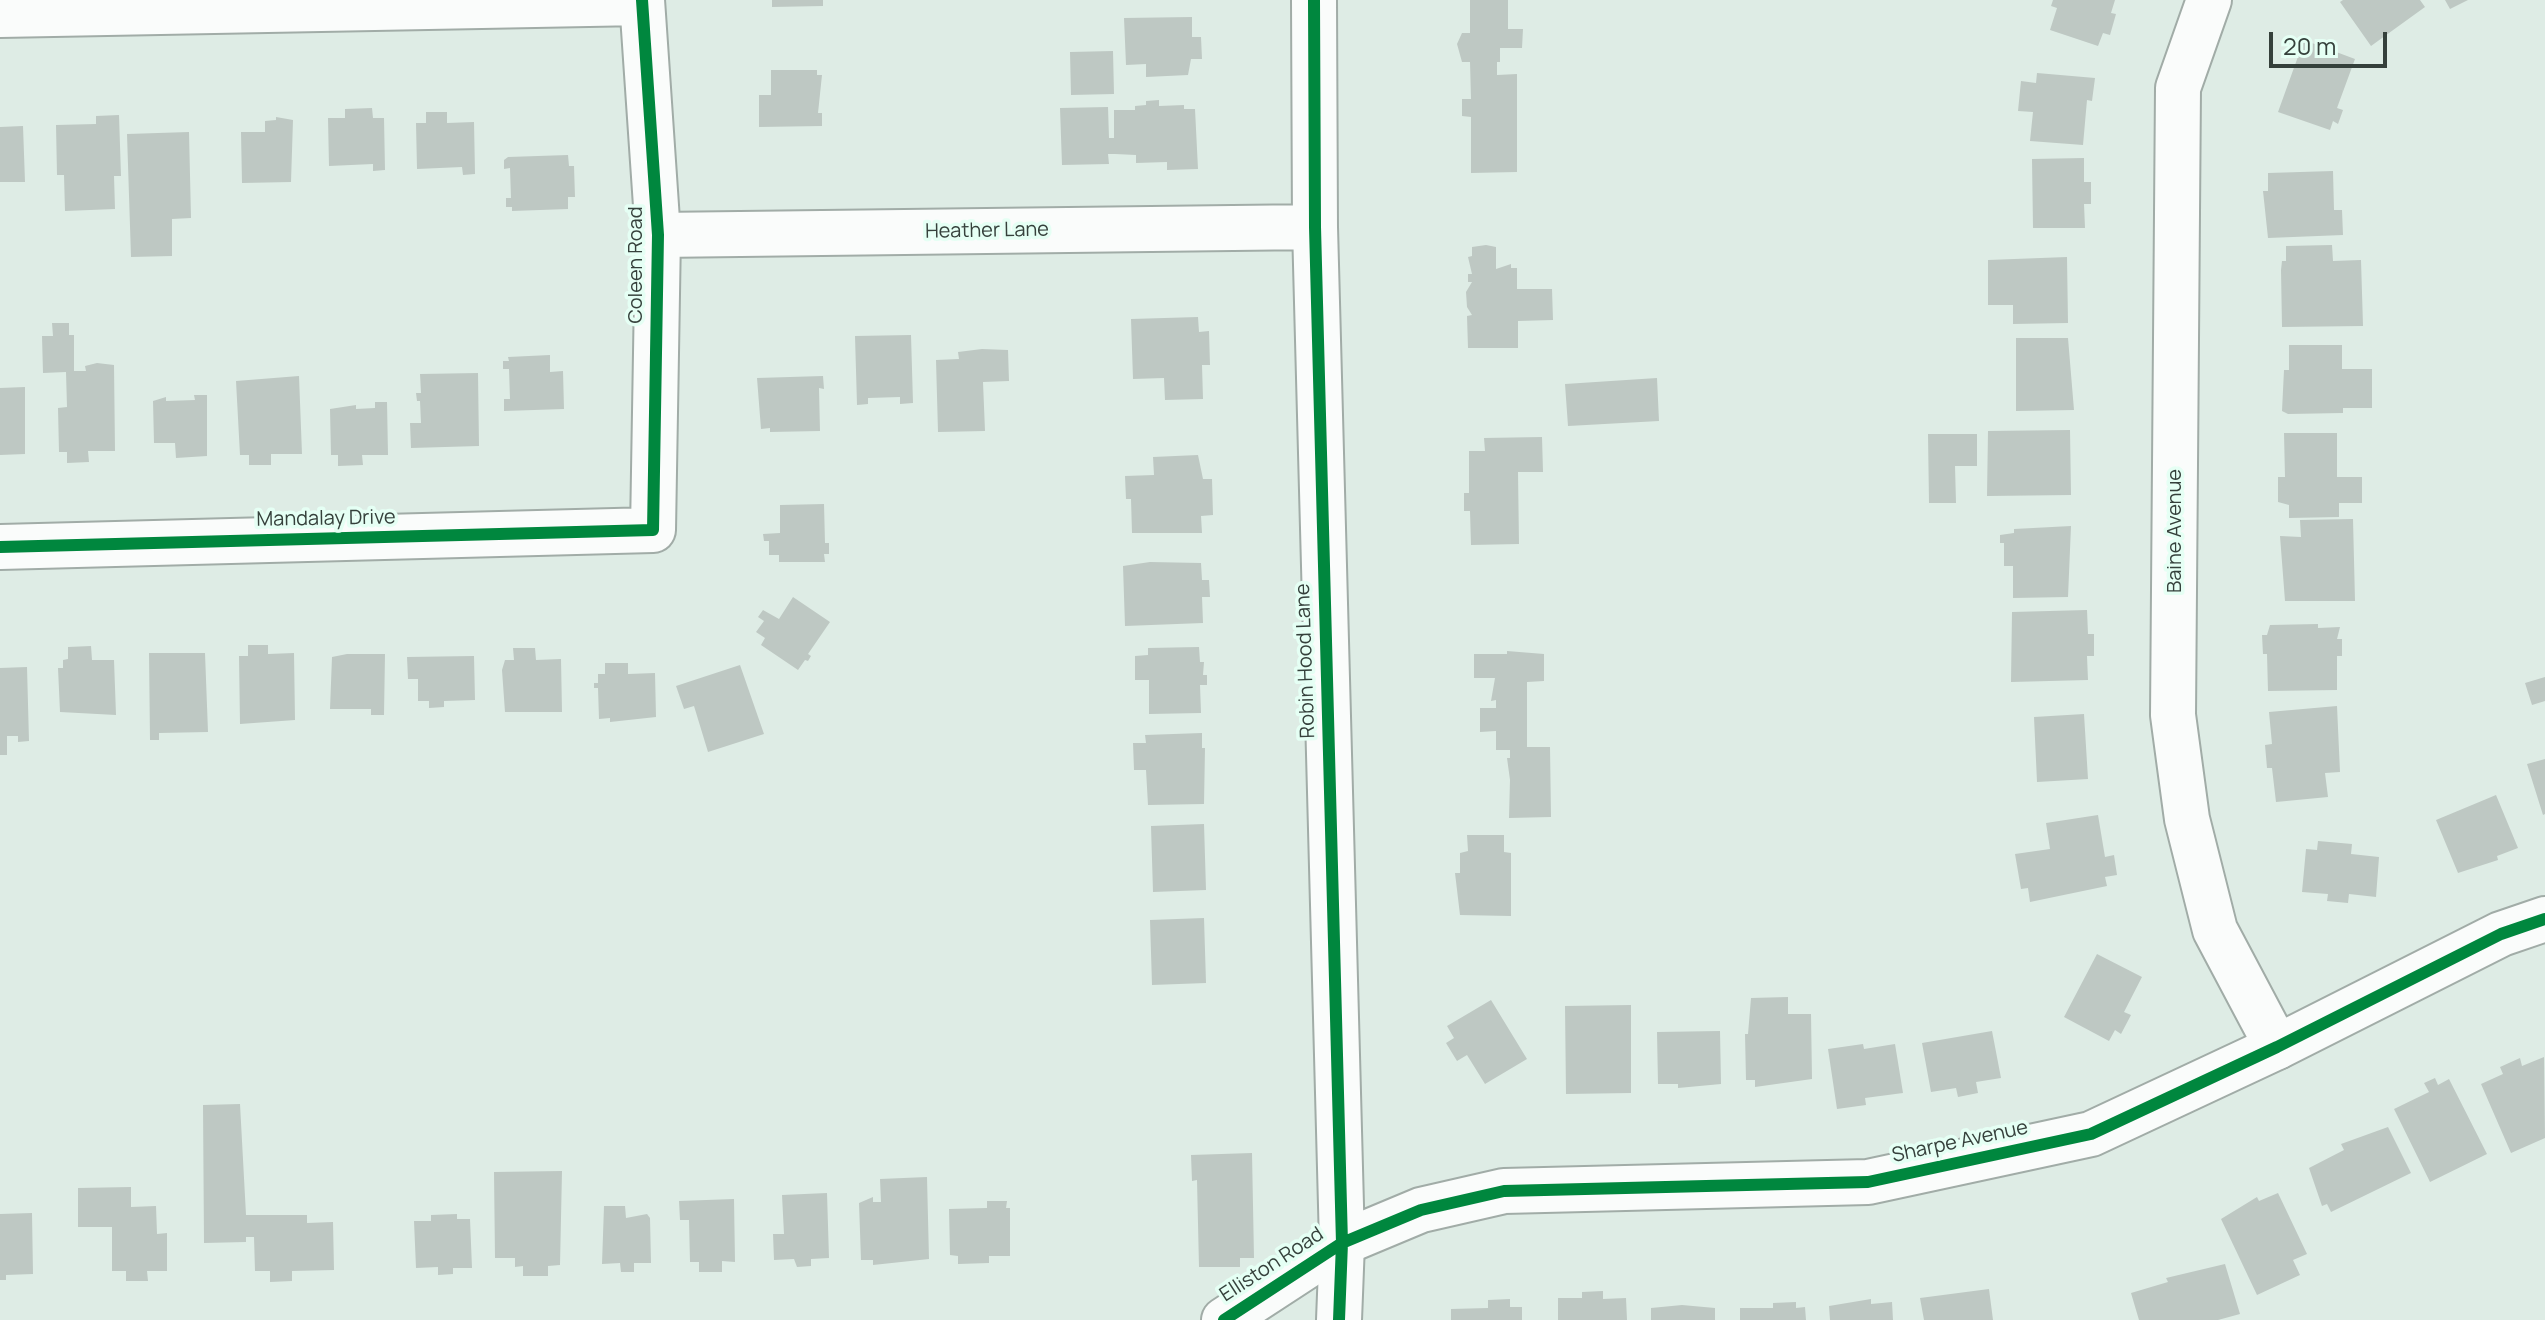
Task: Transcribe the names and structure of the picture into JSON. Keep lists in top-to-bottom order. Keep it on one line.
{"streets":{"street":["Heather Lane","Coleen Road","Mandalay Drive","Baine Avenue","Robin Hood Lane","Sharpe Avenue","Elliston Road"]},"crossings":[["Heather Lane","Coleen Road"],["Heather Lane","Robin Hood Lane"],["Coleen Road","Mandalay Drive"],["Baine Avenue","Sharpe Avenue"],["Robin Hood Lane","Sharpe Avenue"],["Robin Hood Lane","Elliston Road"],["Sharpe Avenue","Elliston Road"]],"scale_bar":"20 m"}
